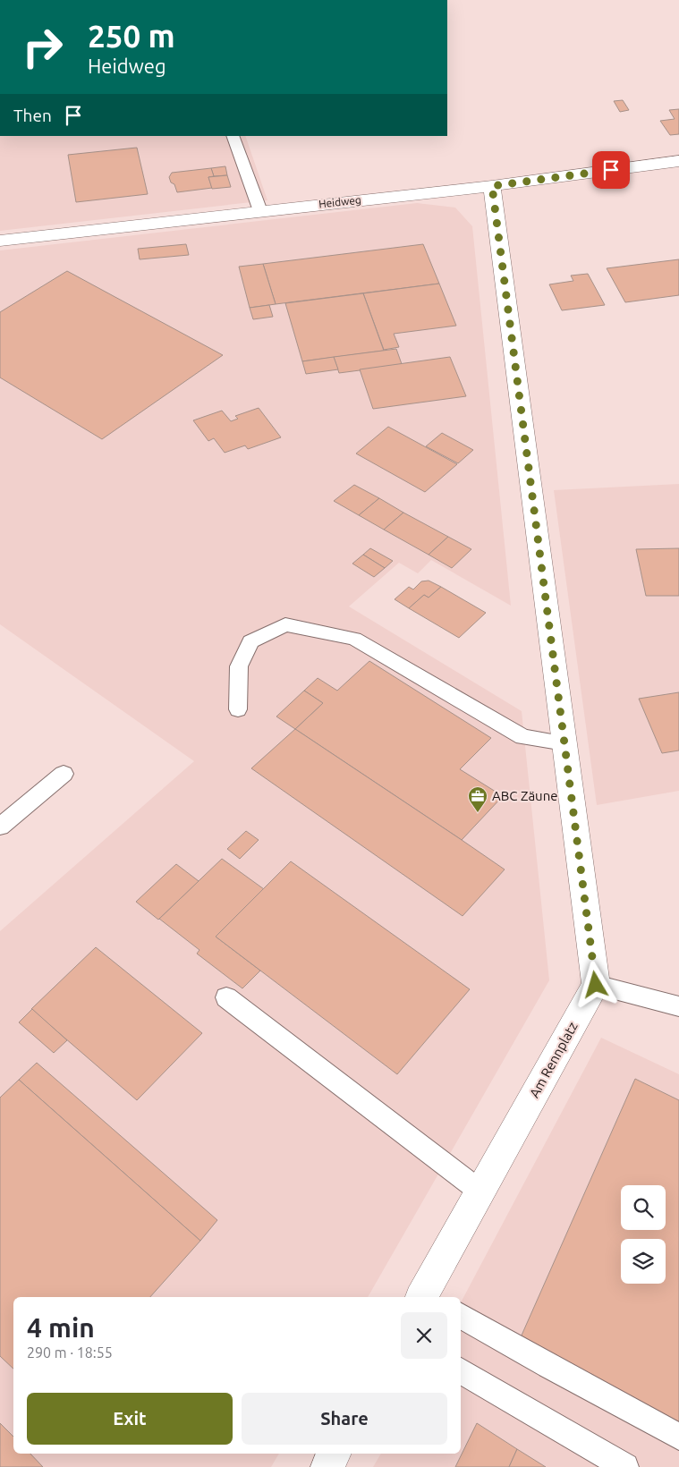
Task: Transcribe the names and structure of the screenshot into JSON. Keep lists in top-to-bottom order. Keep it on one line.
{"streets":{"street":["Heidweg","Am Rennplatz"]},"places":{"office":["ABC Zäune"]},"page":{"turn":["250 m","Heidweg"],"then":"Then","heading":["4 min","290 m · 18:55"],"buttons":["Exit","Share"]}}
